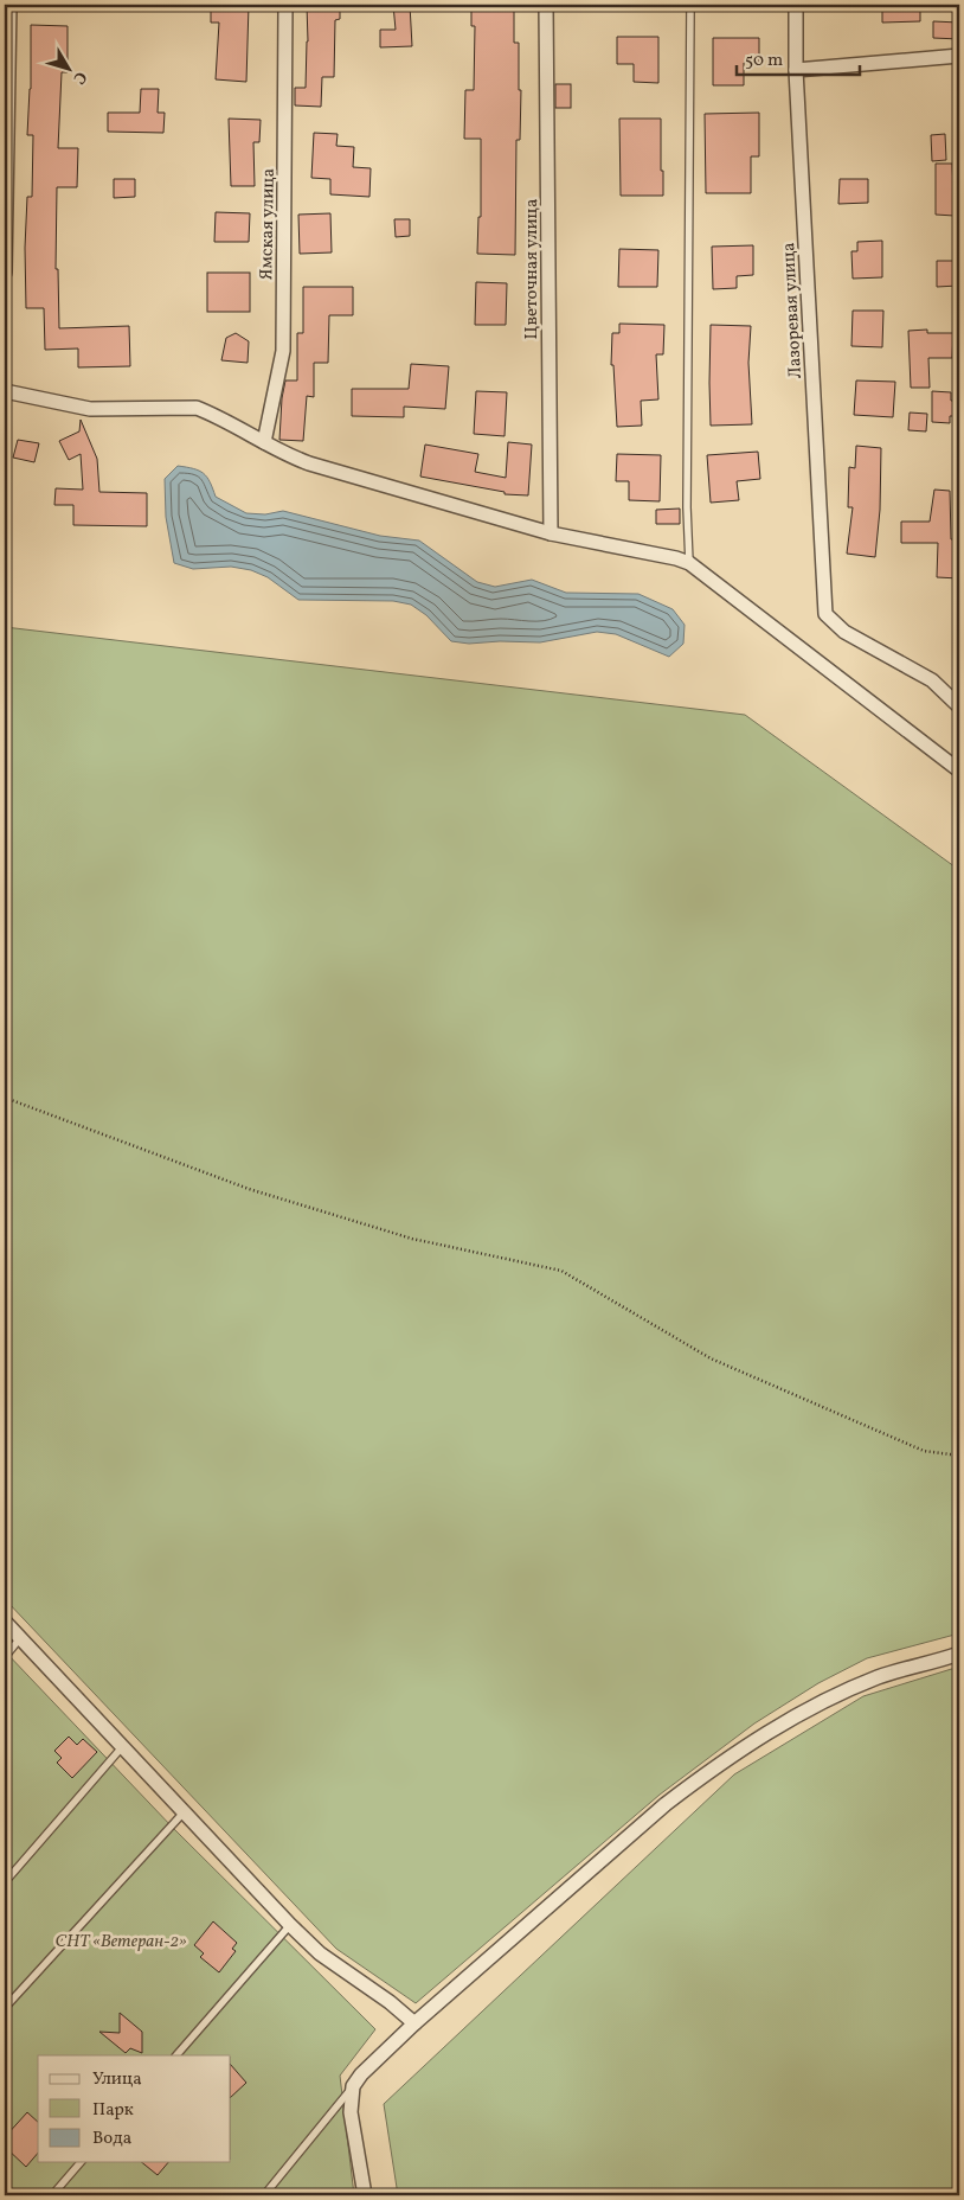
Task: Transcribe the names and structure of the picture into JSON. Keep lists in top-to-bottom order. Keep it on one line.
{"streets":{"street":["Ямская улица","Цветочная улица","Лазоревая улица"]},"parks":["СНТ «Ветеран-2»"],"legend":["Улица","Парк","Вода"],"scale_bar":"50 m","north":"bottom right"}
